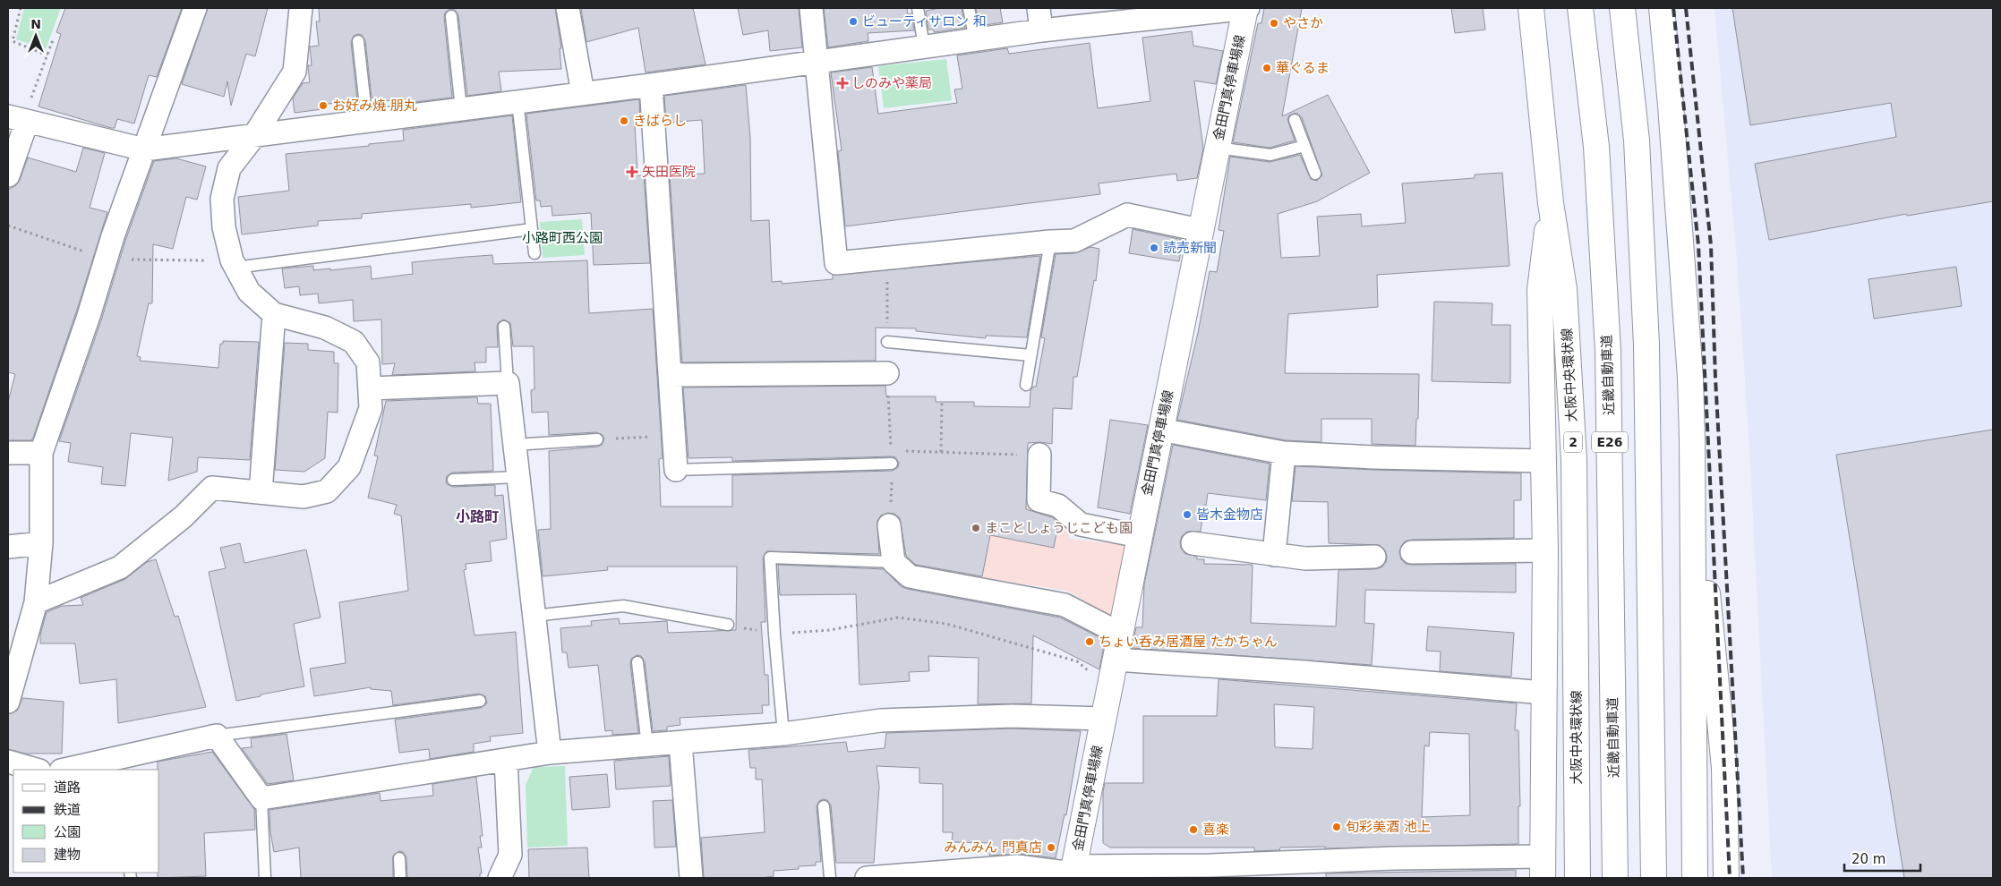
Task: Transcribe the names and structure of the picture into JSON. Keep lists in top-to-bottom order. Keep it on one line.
{"streets":{"main road":["金田門真停車場線","大阪中央環状線","近畿自動車道","2","E26"]},"districts":["小路町"],"parks":["小路町西公園"],"places":{"other":["ビューティサロン 和","やさか","華ぐるま","お好み焼 朋丸","きばらし","読売新聞","皆木金物店","まことしょうじこども園","ちょい呑み居酒屋 たかちゃん","旬彩美酒 池上","喜楽","みんみん 門真店"],"health":["しのみや薬局","矢田医院"]},"legend":["道路","鉄道","公園","建物"],"scale_bar":"20 m","north":"top"}
